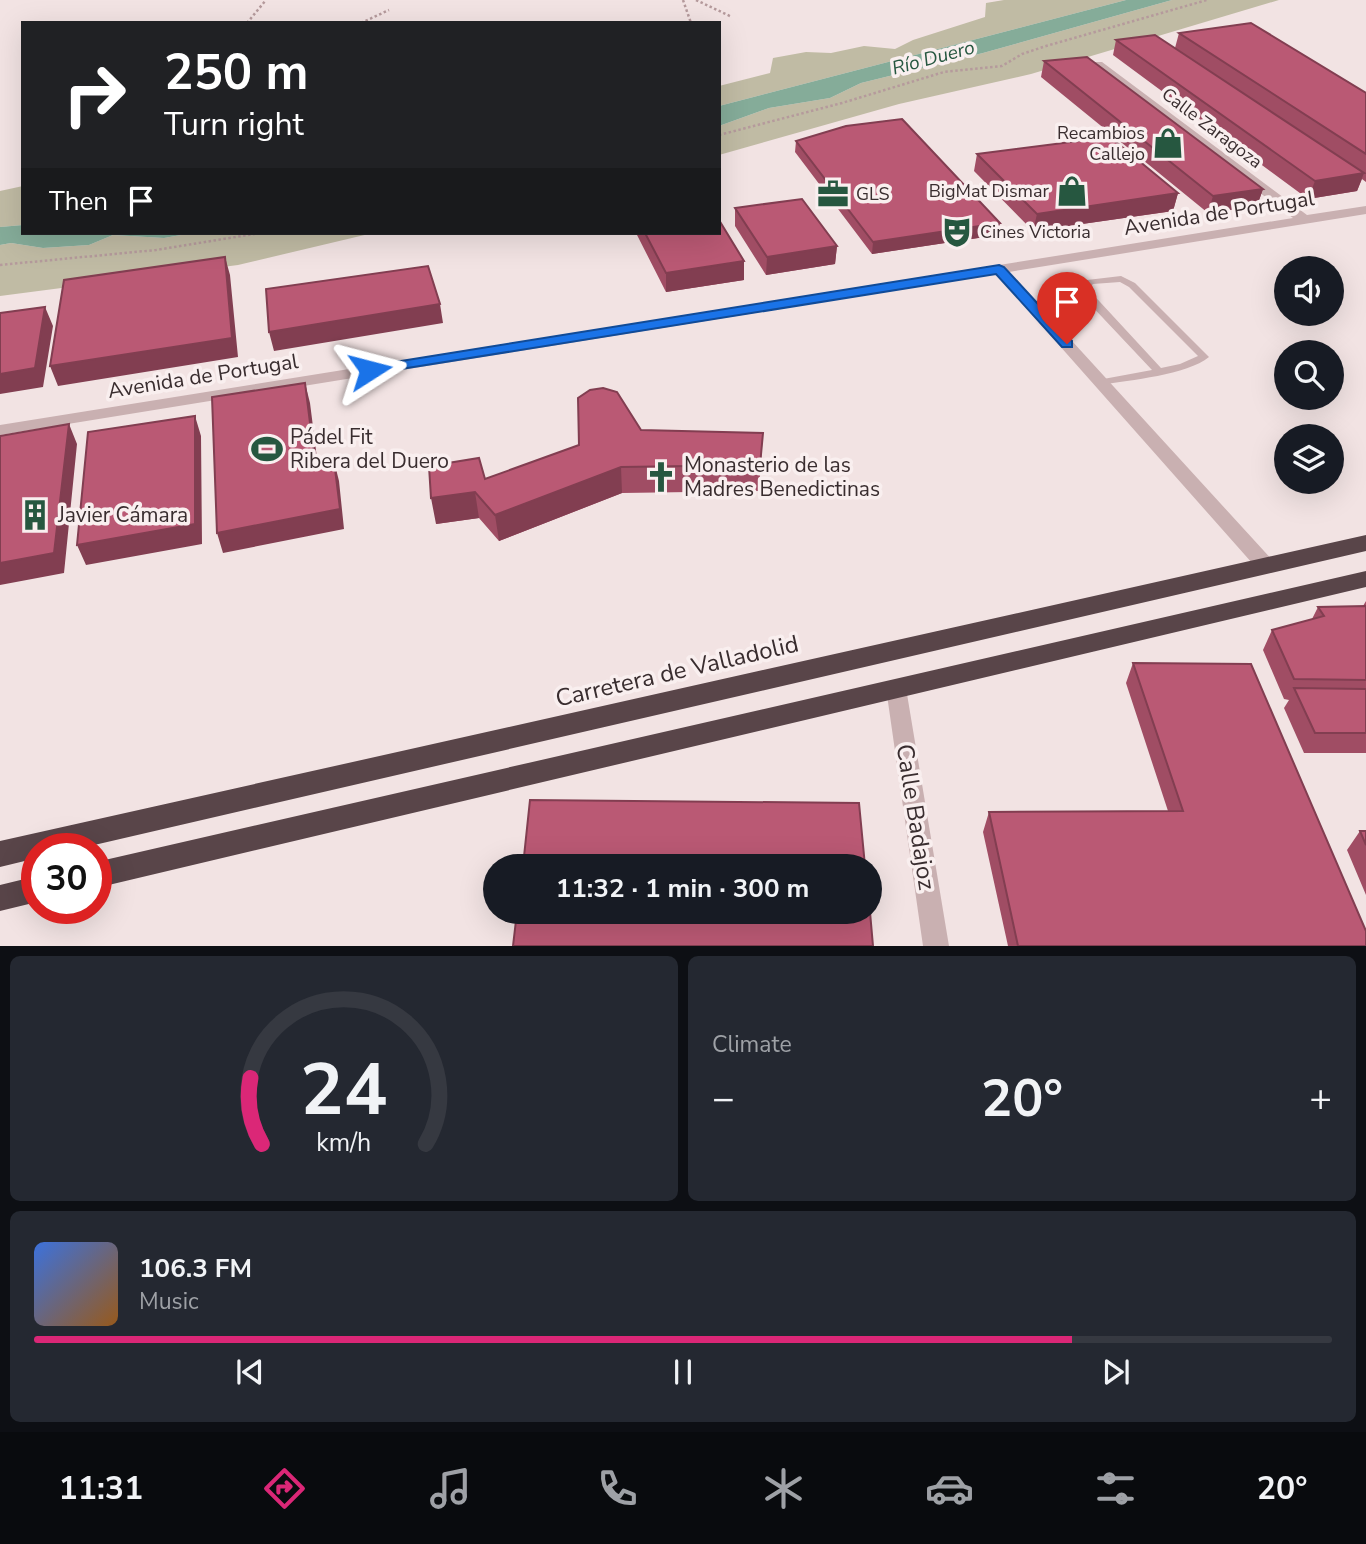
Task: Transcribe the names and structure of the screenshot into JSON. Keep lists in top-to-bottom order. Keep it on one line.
{"streets":{"highway":["Carretera de Valladolid"],"street":["Calle Zaragoza","Avenida de Portugal","Calle Badajoz"]},"crossings":[["Calle Zaragoza","Avenida de Portugal"]],"water":["Río Duero"],"places":{"shop":["Recambios Callejo","BigMat Dismar"],"office":["GLS"],"theatre":["Cines Victoria"],"sports":["Pádel Fit Ribera del Duero"],"church":["Monasterio de las Madres Benedictinas"],"building":["Javier Cámara"]},"page":{"turn":["250 m","Turn right"],"then":"Then","limit":"30","trip":"11:32 · 1 min · 300 m","tile":"Climate","heat":["−","20°","+"],"song":["106.3 FM","Music"],"tabs":["11:31","20°"],"gauge":["24","km/h"]}}
